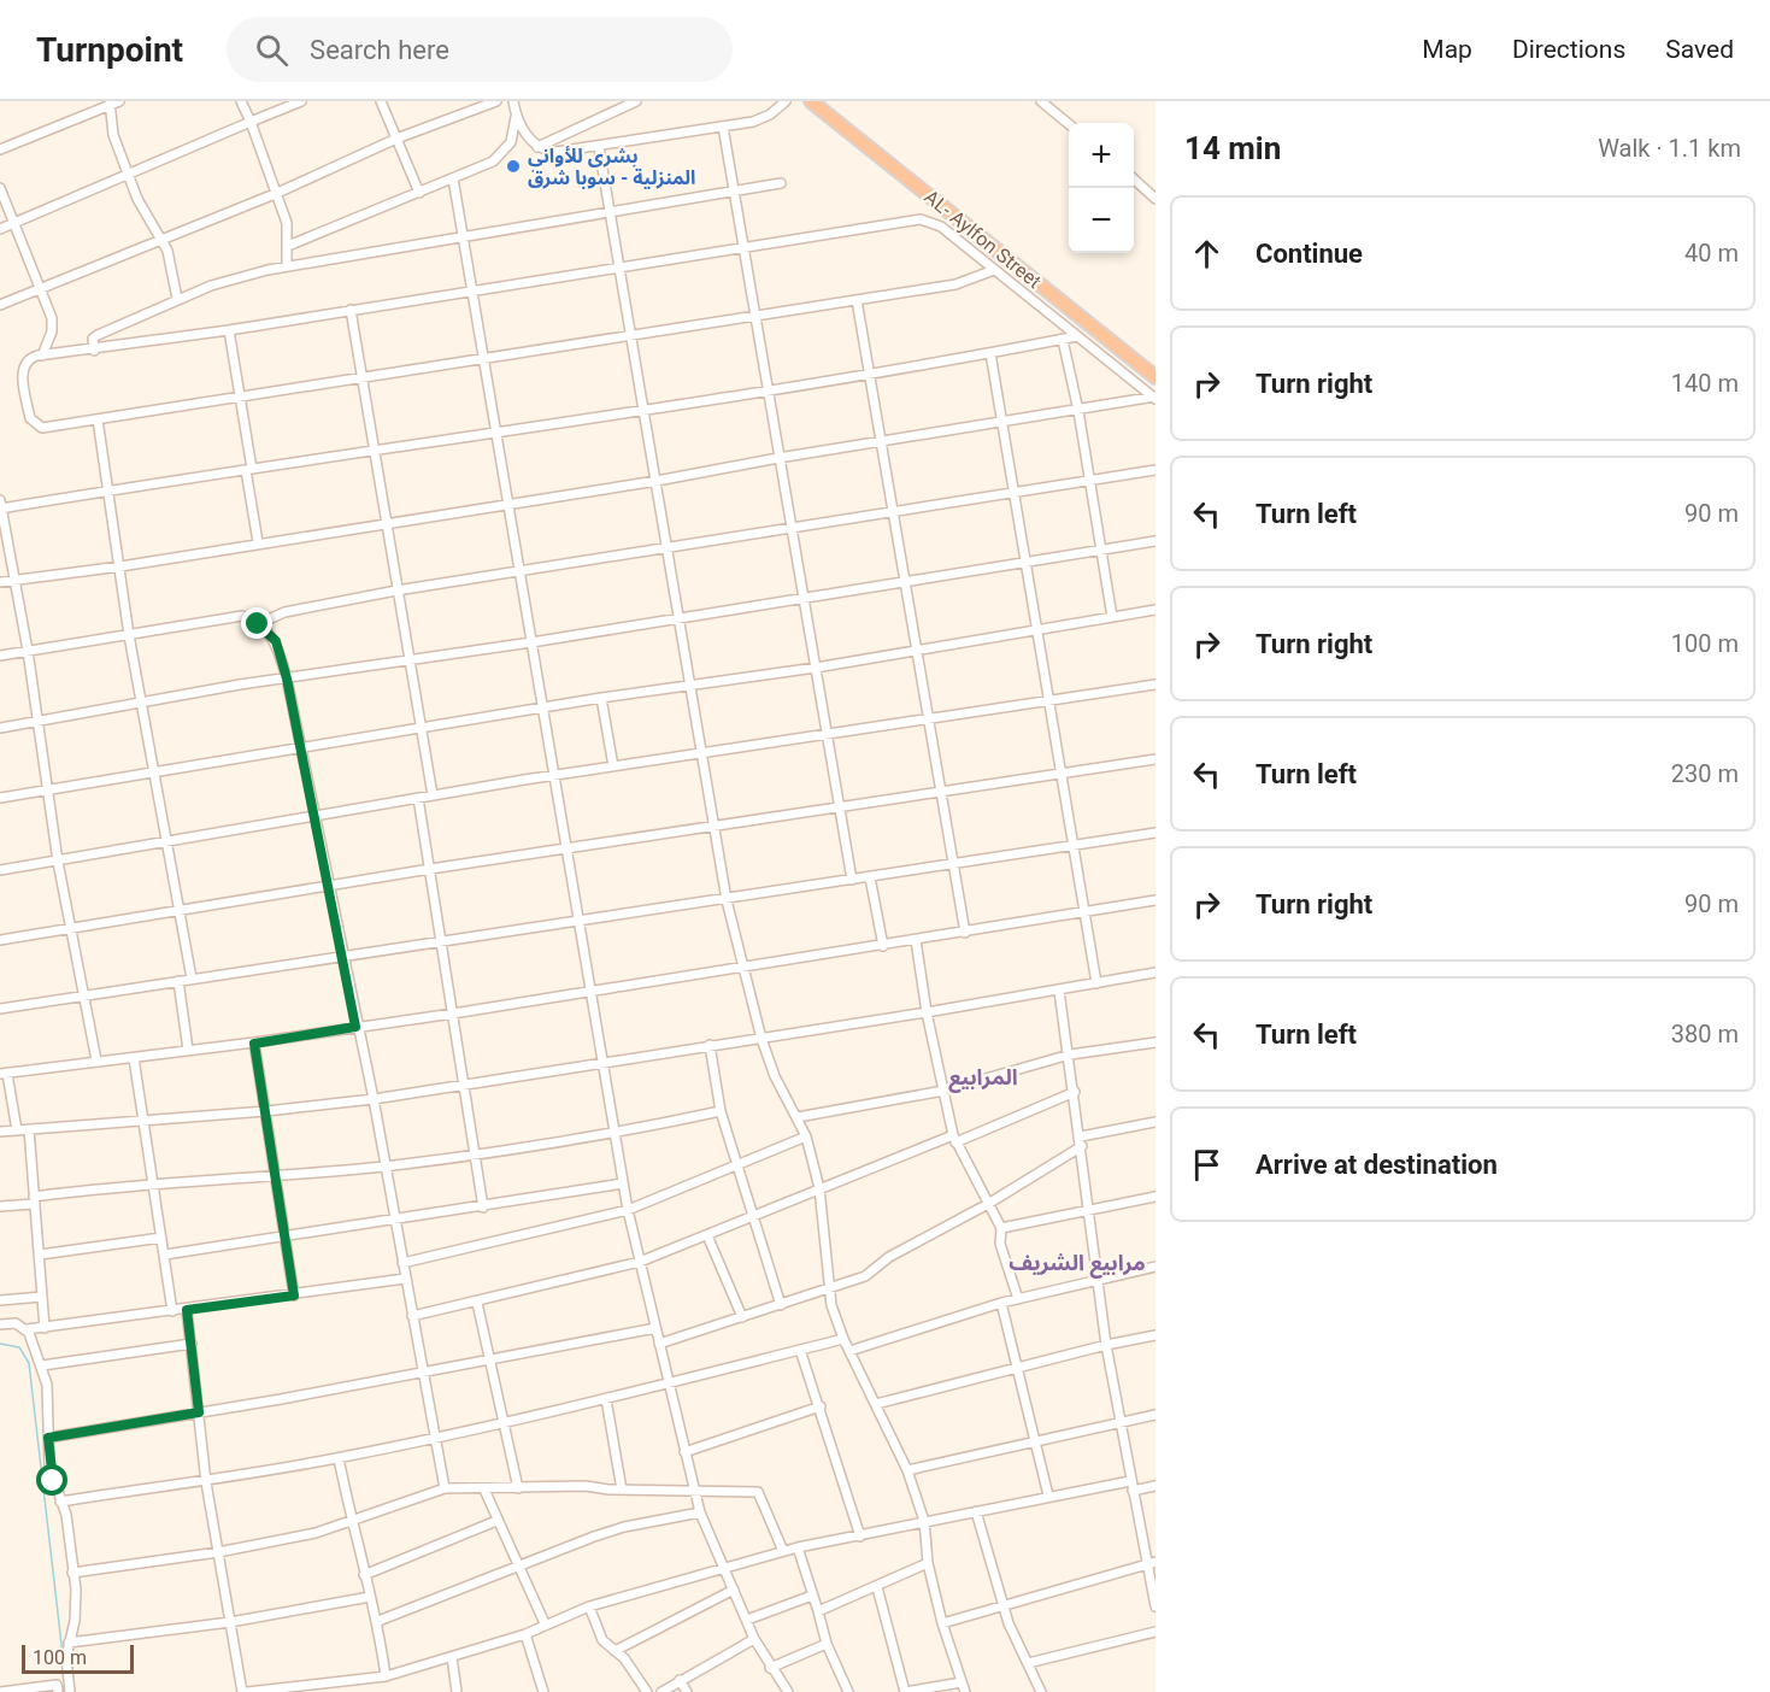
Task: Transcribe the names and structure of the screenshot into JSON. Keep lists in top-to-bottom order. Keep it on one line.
{"streets":{"highway":["AL- Aylfon Street"]},"districts":["المرابيع","مرابيع الشريف"],"places":["بشرى للأواني المنزلية - سوبا شرق"],"scale_bar":"100 m","page":{"header":"Turnpoint","search":"Search here","nav":["Map","Directions","Saved"],"heading":["14 min","Walk · 1.1 km"],"map_buttons":["+","−"],"list":[["Continue","40 m"],["Turn right","140 m"],["Turn left","90 m"],["Turn right","100 m"],["Turn left","230 m"],["Turn right","90 m"],["Turn left","380 m"],"Arrive at destination"],"scale":"100 m"}}
